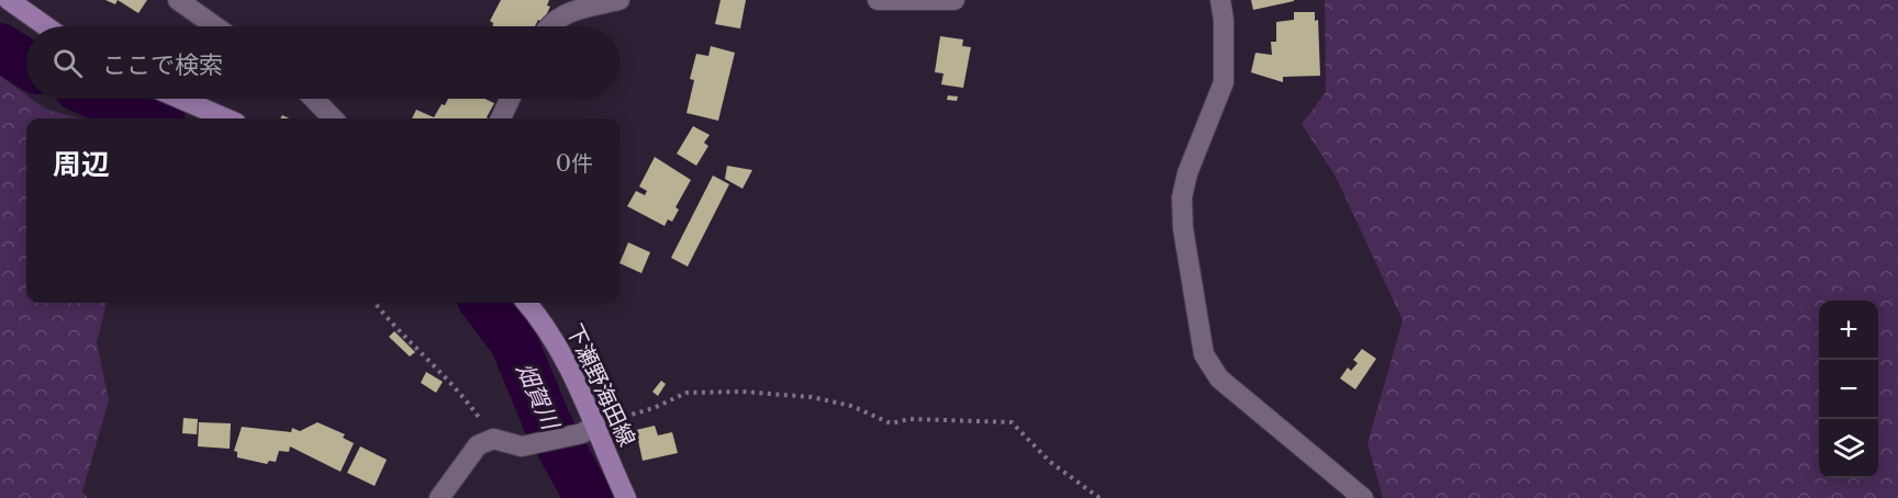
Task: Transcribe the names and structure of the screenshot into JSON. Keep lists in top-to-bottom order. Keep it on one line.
{"streets":{"main road":["下瀬野海田線"]},"water":["畑賀川"],"page":{"search":"ここで検索","heading":["周辺","0件"],"map_buttons":["+","−"]}}
